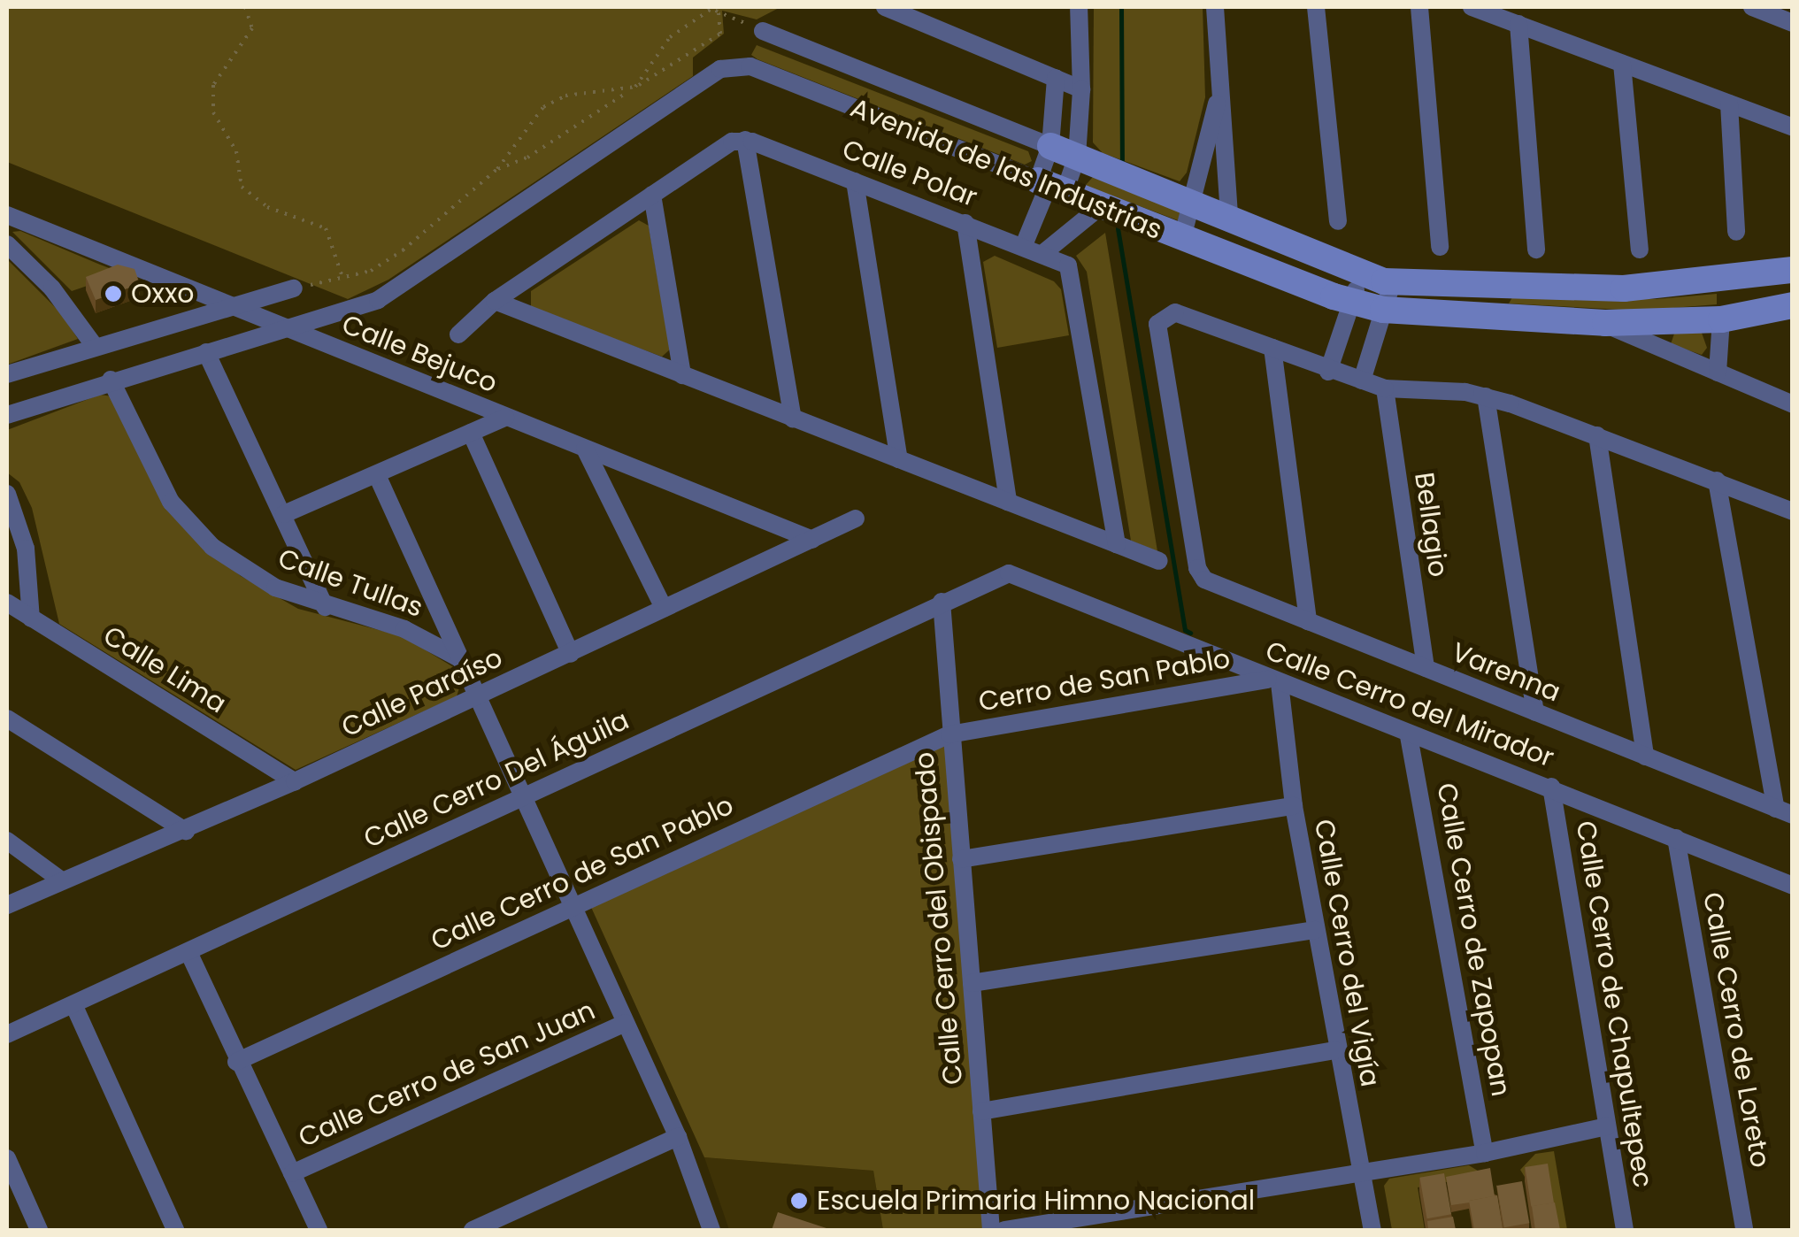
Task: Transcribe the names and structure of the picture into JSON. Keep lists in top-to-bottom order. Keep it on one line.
{"streets":{"street":["Avenida de las Industrias","Calle Polar","Calle Bejuco","Bellagio","Calle Tullas","Calle Lima","Varenna","Cerro de San Pablo","Calle Paraíso","Calle Cerro del Mirador","Calle Cerro Del Águila","Calle Cerro de San Pablo","Calle Cerro del Obispado","Calle Cerro de Zapopan","Calle Cerro del Vigía","Calle Cerro de Chapultepec","Calle Cerro de Loreto","Calle Cerro de San Juan"]},"crossings":[["Avenida de las Industrias","Calle Bejuco"],["Calle Bejuco","Calle Paraíso"],["Bellagio","Varenna"],["Calle Lima","Calle Paraíso"],["Cerro de San Pablo","Calle Cerro del Mirador"],["Cerro de San Pablo","Calle Cerro de San Pablo"],["Cerro de San Pablo","Calle Cerro del Obispado"],["Cerro de San Pablo","Calle Cerro del Vigía"],["Calle Cerro del Mirador","Calle Cerro Del Águila"],["Calle Cerro del Mirador","Calle Cerro de Zapopan"],["Calle Cerro del Mirador","Calle Cerro del Vigía"],["Calle Cerro del Mirador","Calle Cerro de Chapultepec"],["Calle Cerro del Mirador","Calle Cerro de Loreto"],["Calle Cerro Del Águila","Calle Cerro del Obispado"],["Calle Cerro de San Pablo","Calle Cerro del Obispado"]],"places":["Oxxo","Escuela Primaria Himno Nacional"]}
